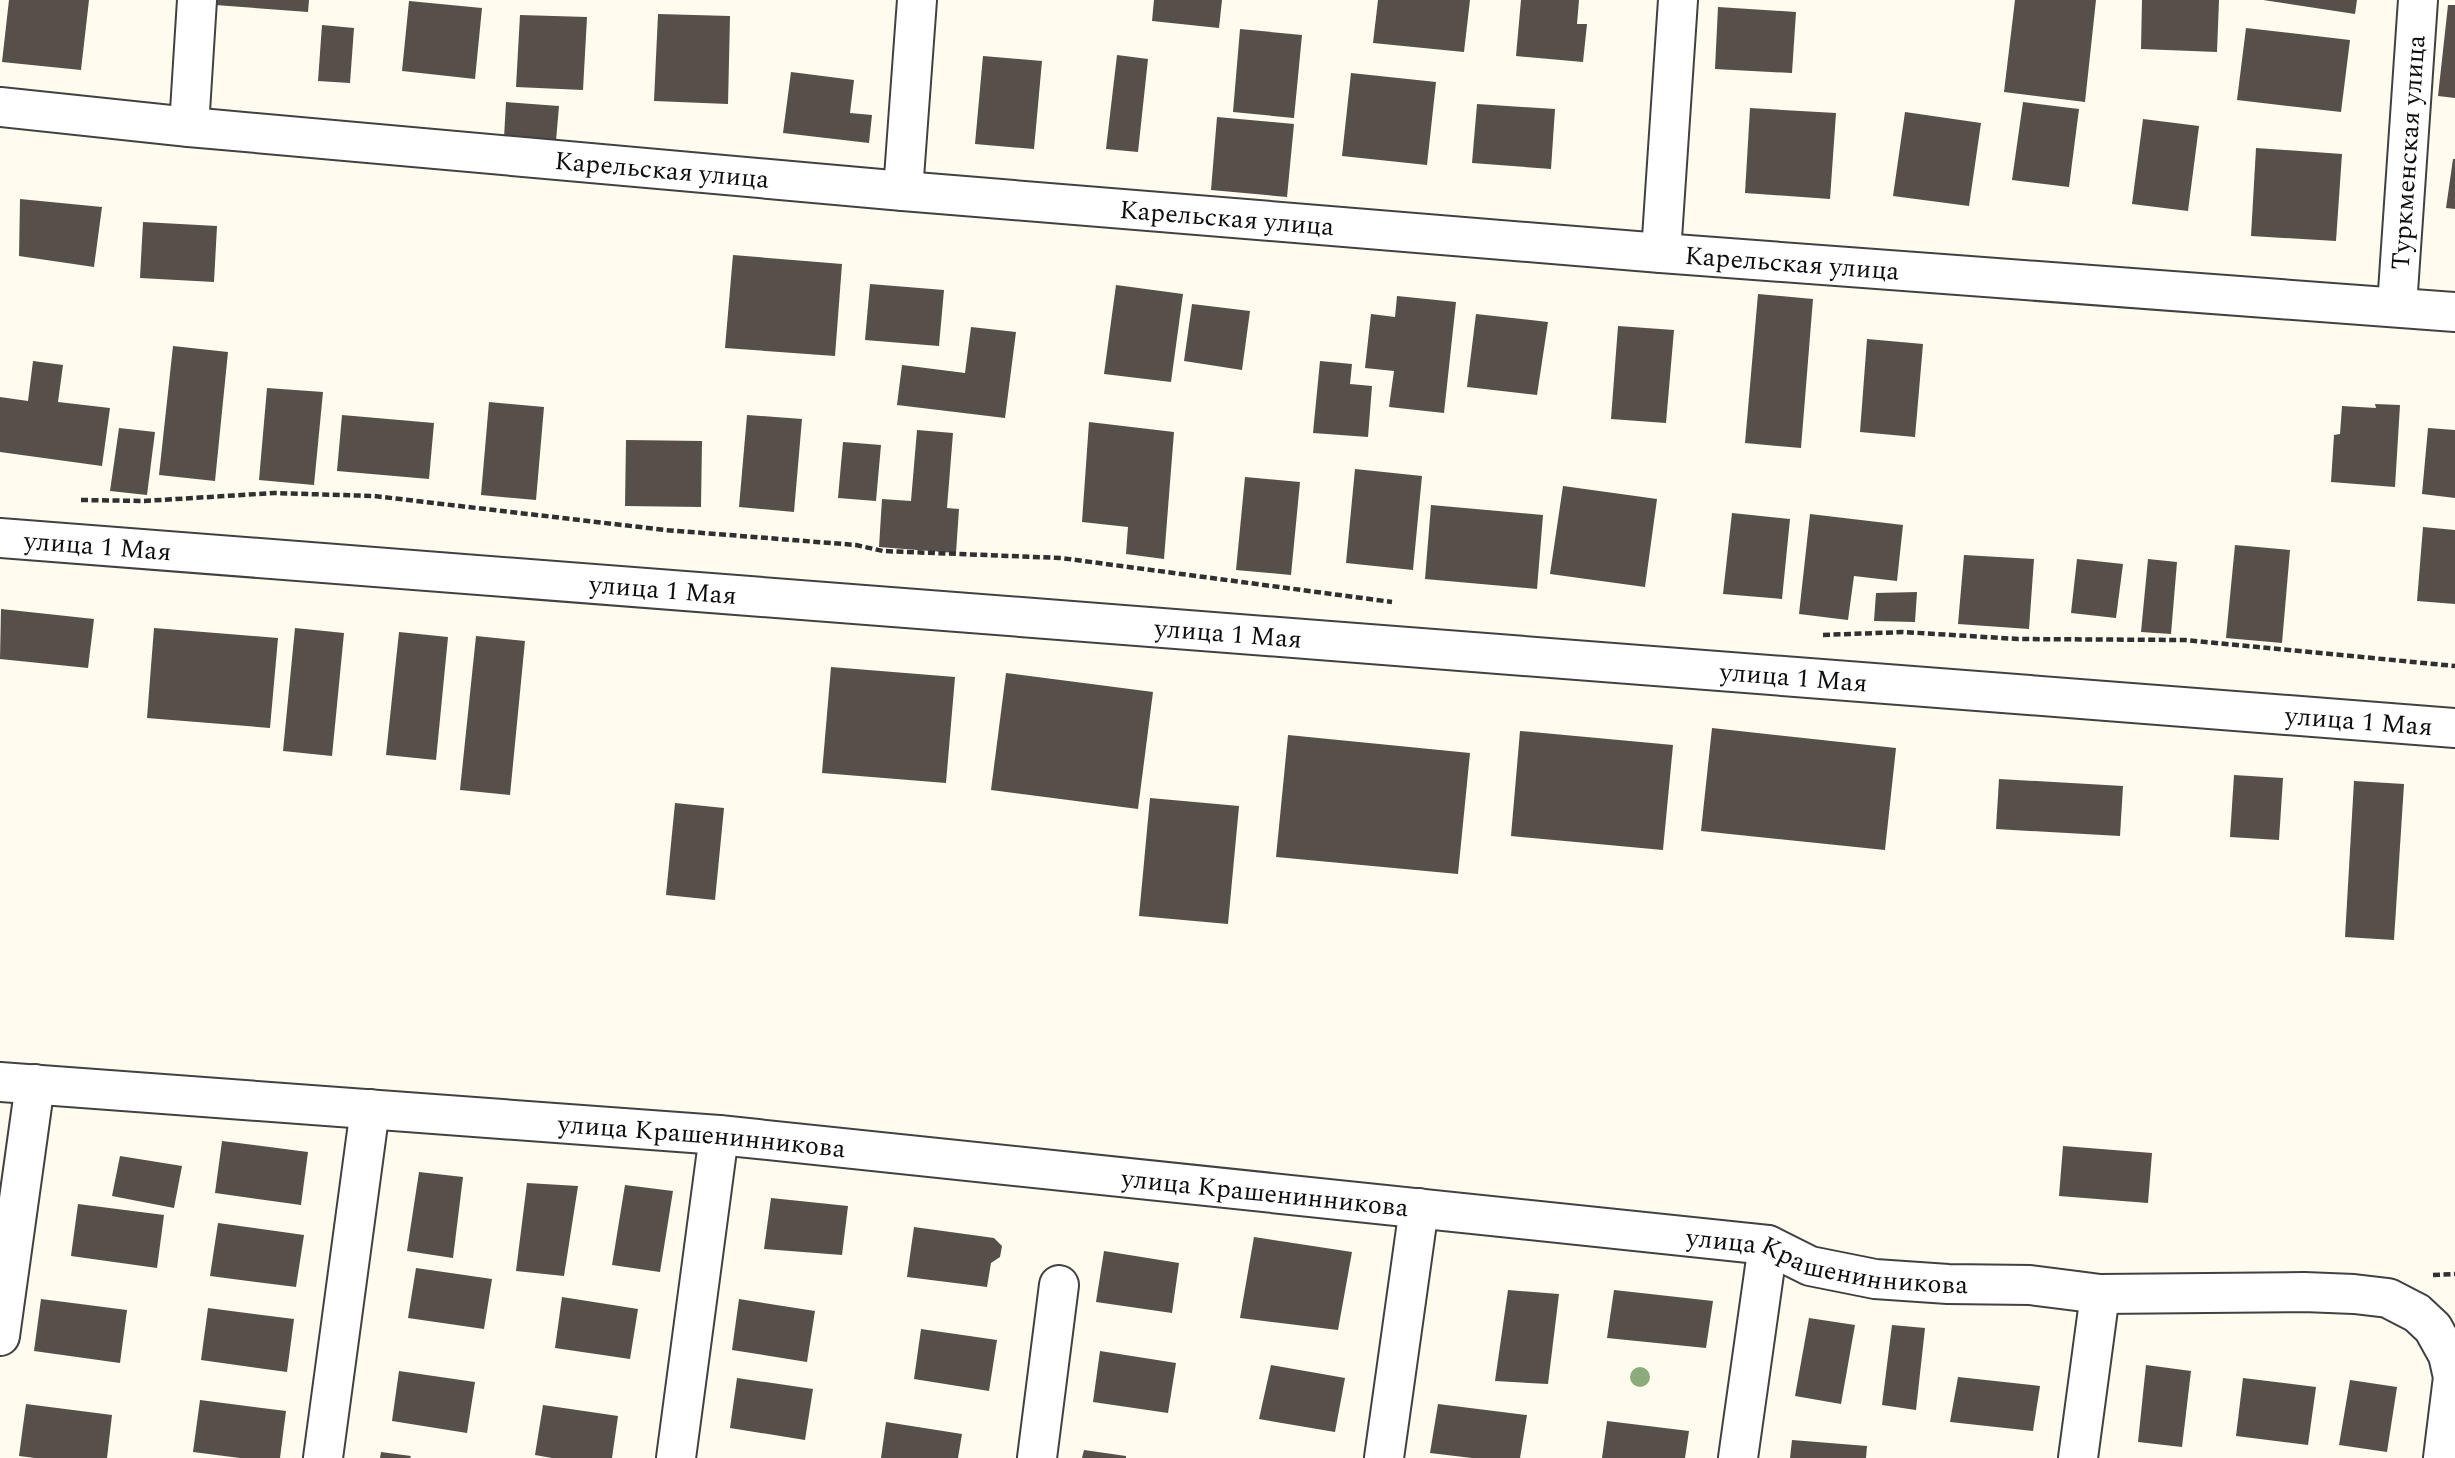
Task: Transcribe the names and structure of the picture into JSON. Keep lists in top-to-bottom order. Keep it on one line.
{"streets":{"street":["Туркменская улица","Карельская улица","улица 1 Мая","улица Крашенинникова"]},"crossings":[["Туркменская улица","Карельская улица"]]}
